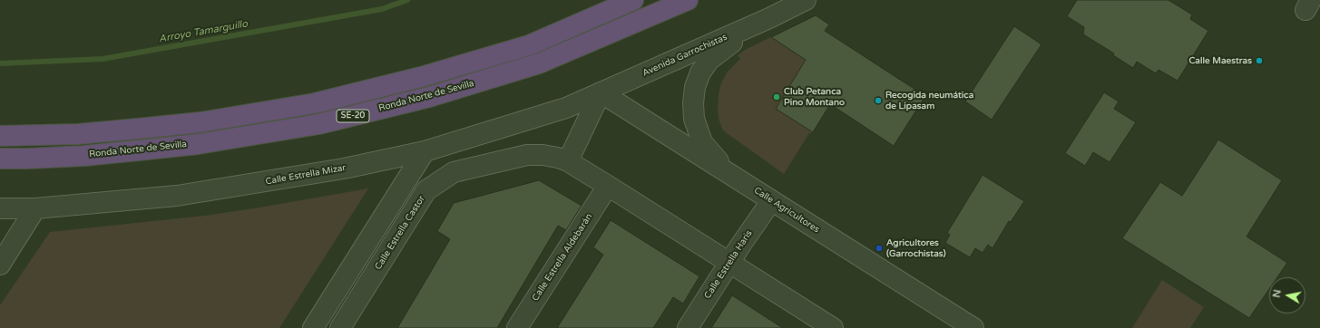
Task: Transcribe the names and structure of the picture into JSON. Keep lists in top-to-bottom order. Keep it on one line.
{"streets":{"highway":["Ronda Norte de Sevilla","SE-20"],"street":["Avenida Garrochistas","Calle Estrella Mizar","Calle Agricultores","Calle Estrella Castor","Calle Estrella Aldebarán","Calle Estrella Haris"]},"crossings":[["Avenida Garrochistas","Calle Estrella Mizar"],["Avenida Garrochistas","Calle Agricultores"],["Calle Estrella Mizar","Calle Agricultores"],["Calle Agricultores","Calle Estrella Haris"]],"water":["Arroyo Tamarguillo"],"places":["Calle Maestras","Club Petanca Pino Montano","Recogida neumática de Lipasam","Agricultores (Garrochistas)"],"north":"left"}
